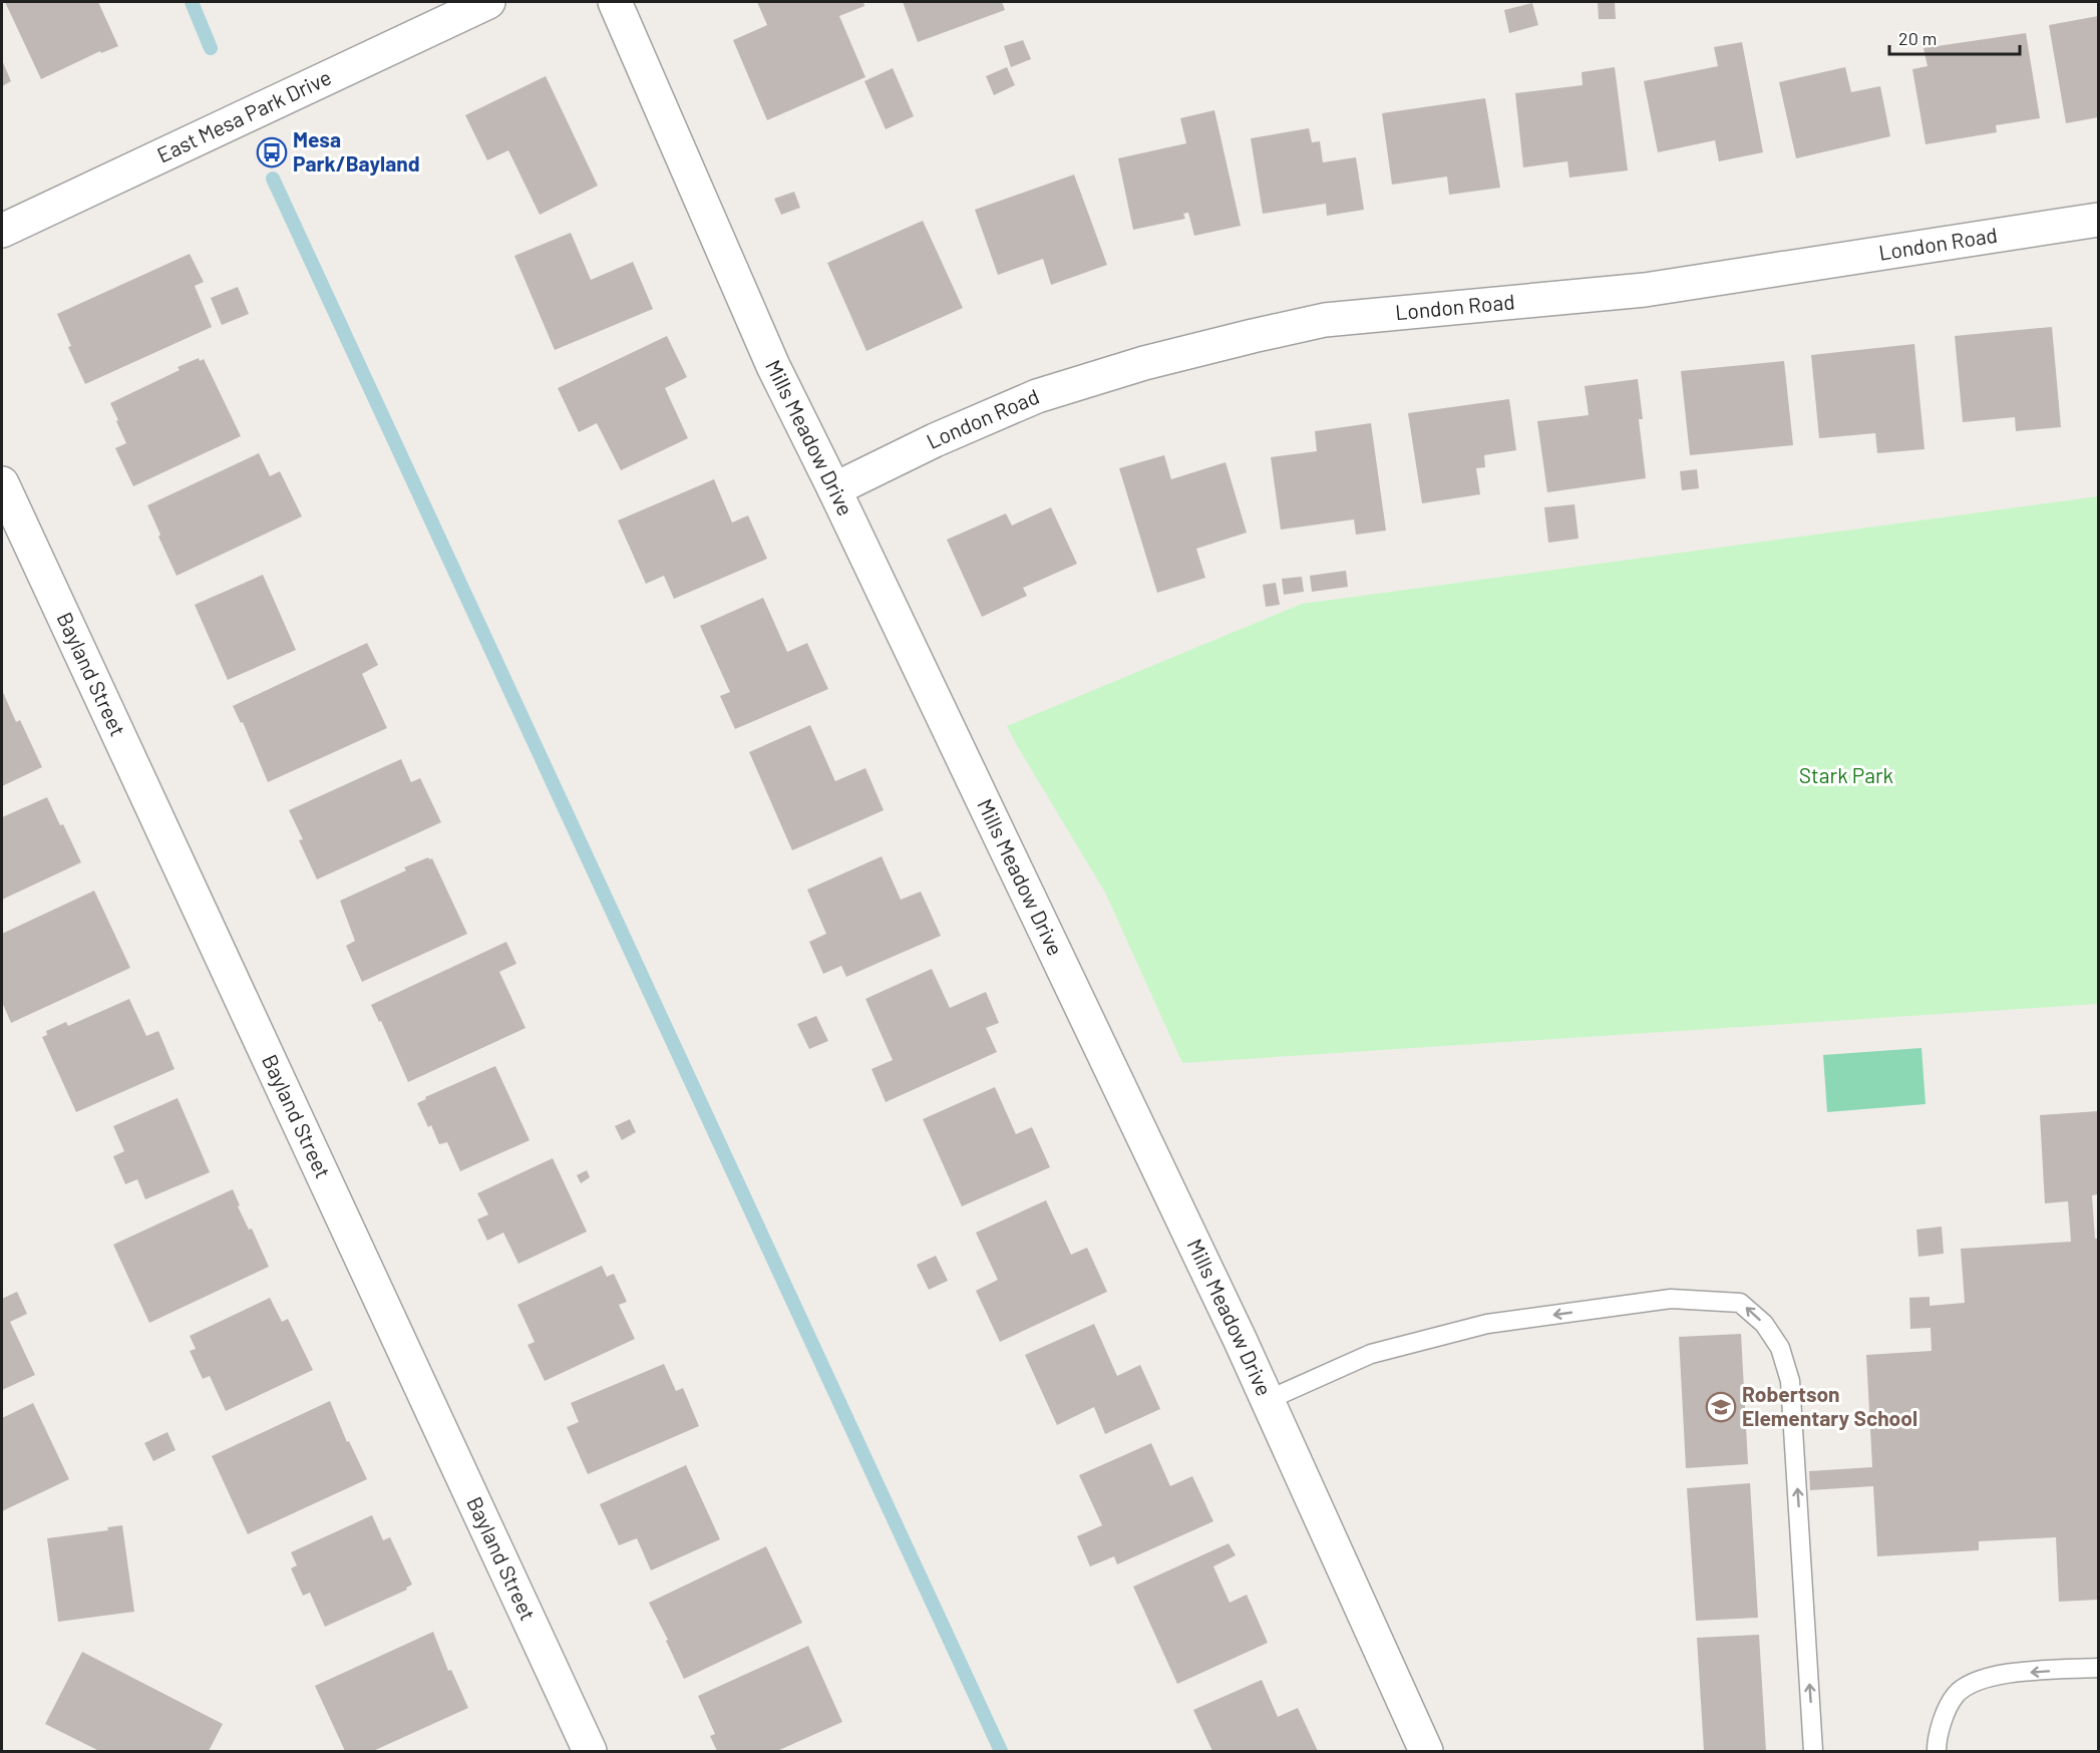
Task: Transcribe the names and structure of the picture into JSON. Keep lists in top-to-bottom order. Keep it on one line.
{"streets":{"street":["East Mesa Park Drive","London Road","Mills Meadow Drive","Bayland Street"]},"crossings":[["London Road","Mills Meadow Drive"]],"parks":["Stark Park"],"places":{"bus stop":["Mesa Park/Bayland"],"school or university":["Robertson Elementary School"]},"scale_bar":"20 m"}
